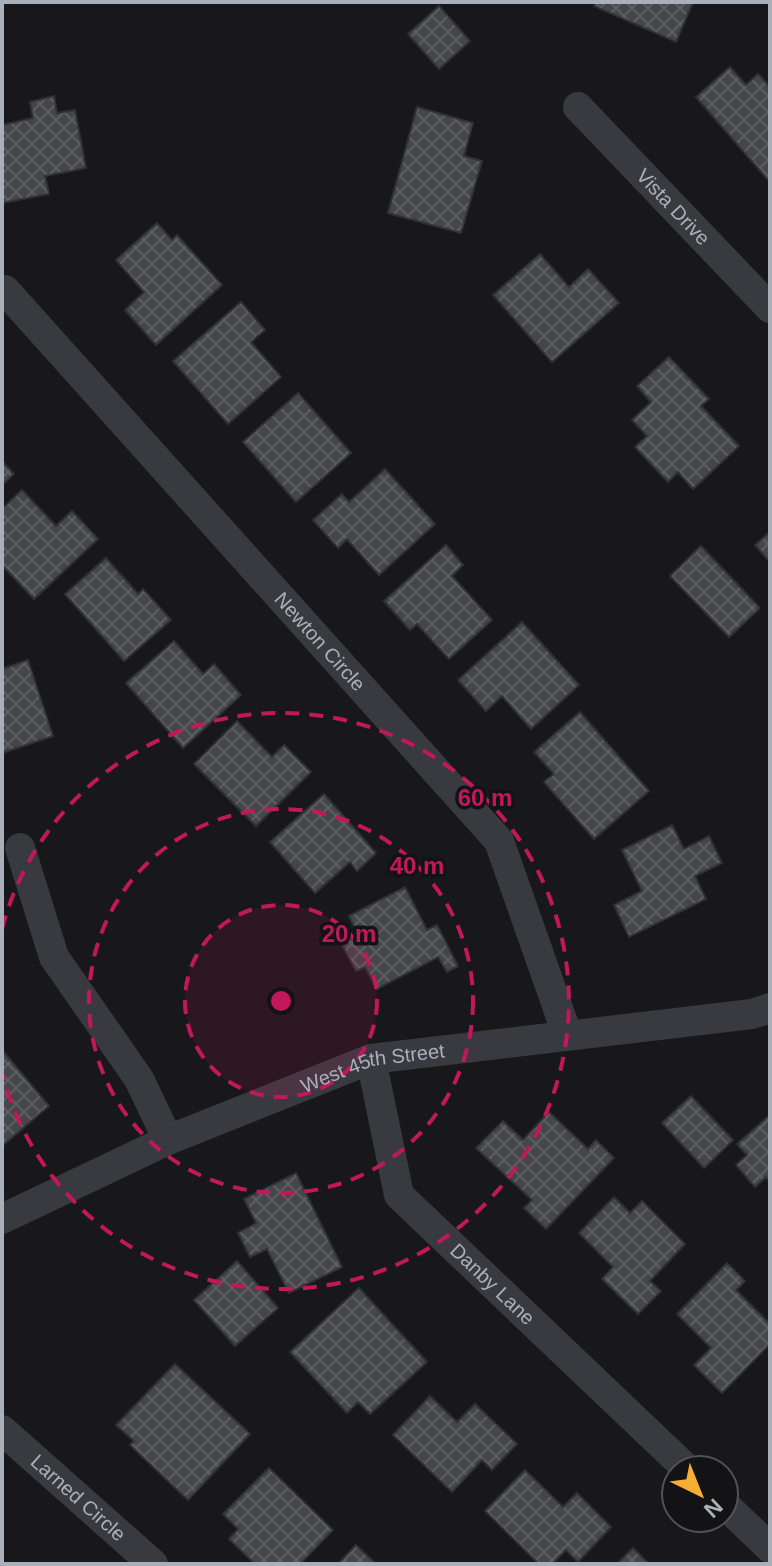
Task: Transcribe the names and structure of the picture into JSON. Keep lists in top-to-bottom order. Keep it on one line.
{"streets":{"street":["Vista Drive","Newton Circle","West 45th Street","Danby Lane","Larned Circle"]},"crossings":[["Newton Circle","West 45th Street"],["West 45th Street","Danby Lane"]],"north":"bottom right","rings":["60 m","40 m","20 m"]}
